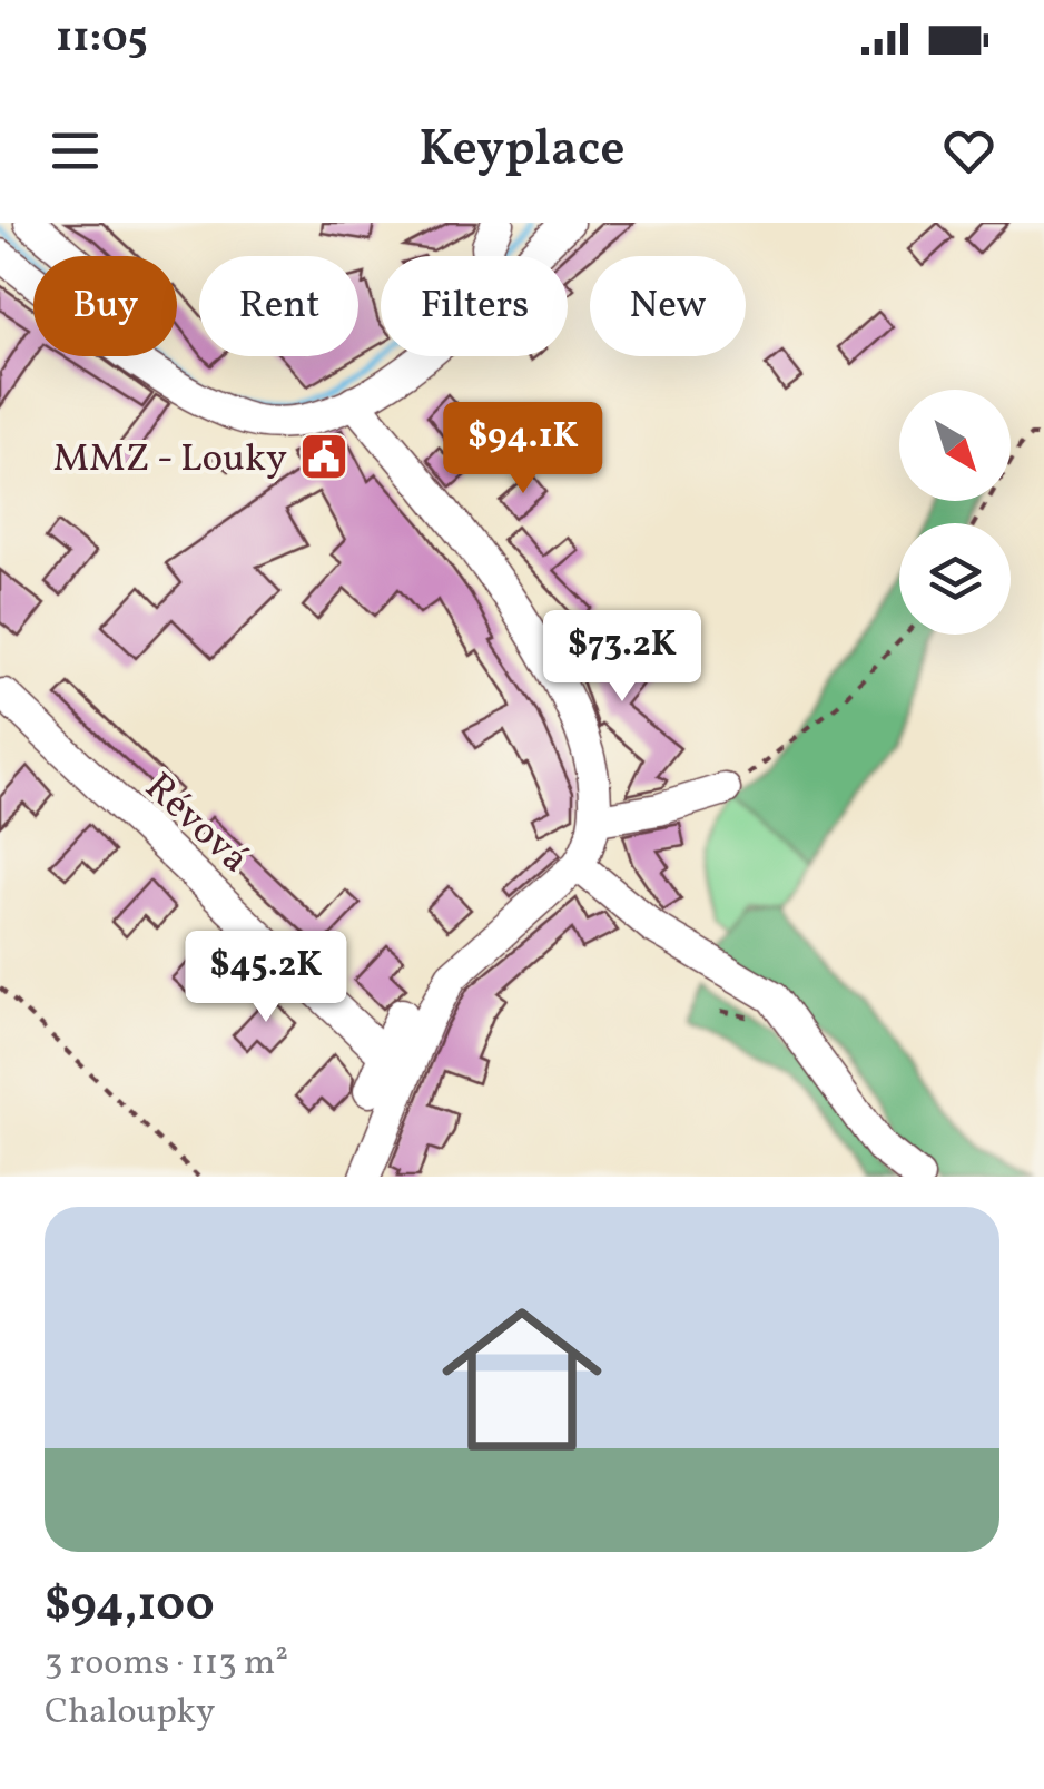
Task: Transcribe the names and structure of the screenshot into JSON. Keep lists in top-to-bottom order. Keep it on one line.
{"streets":{"street":["Révová"]},"places":{"public building":["MMZ - Louky"]},"north":"bottom right","page":{"status":"11:05","header":"Keyplace","chip":["Buy","Rent","Filters","New"],"price":["$94.1K","$73.2K","$45.2K"],"list":[{"name":"$94,100","note":"3 rooms · 113 m² · Chaloupky"}]}}
